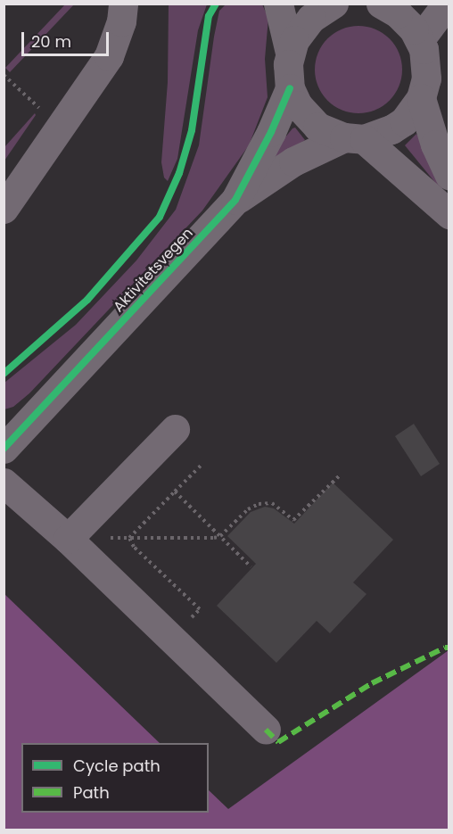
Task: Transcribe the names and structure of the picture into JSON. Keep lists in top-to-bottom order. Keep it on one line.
{"streets":{"main road":["Aktivitetsvegen"]},"legend":["Cycle path","Path"],"scale_bar":"20 m"}
